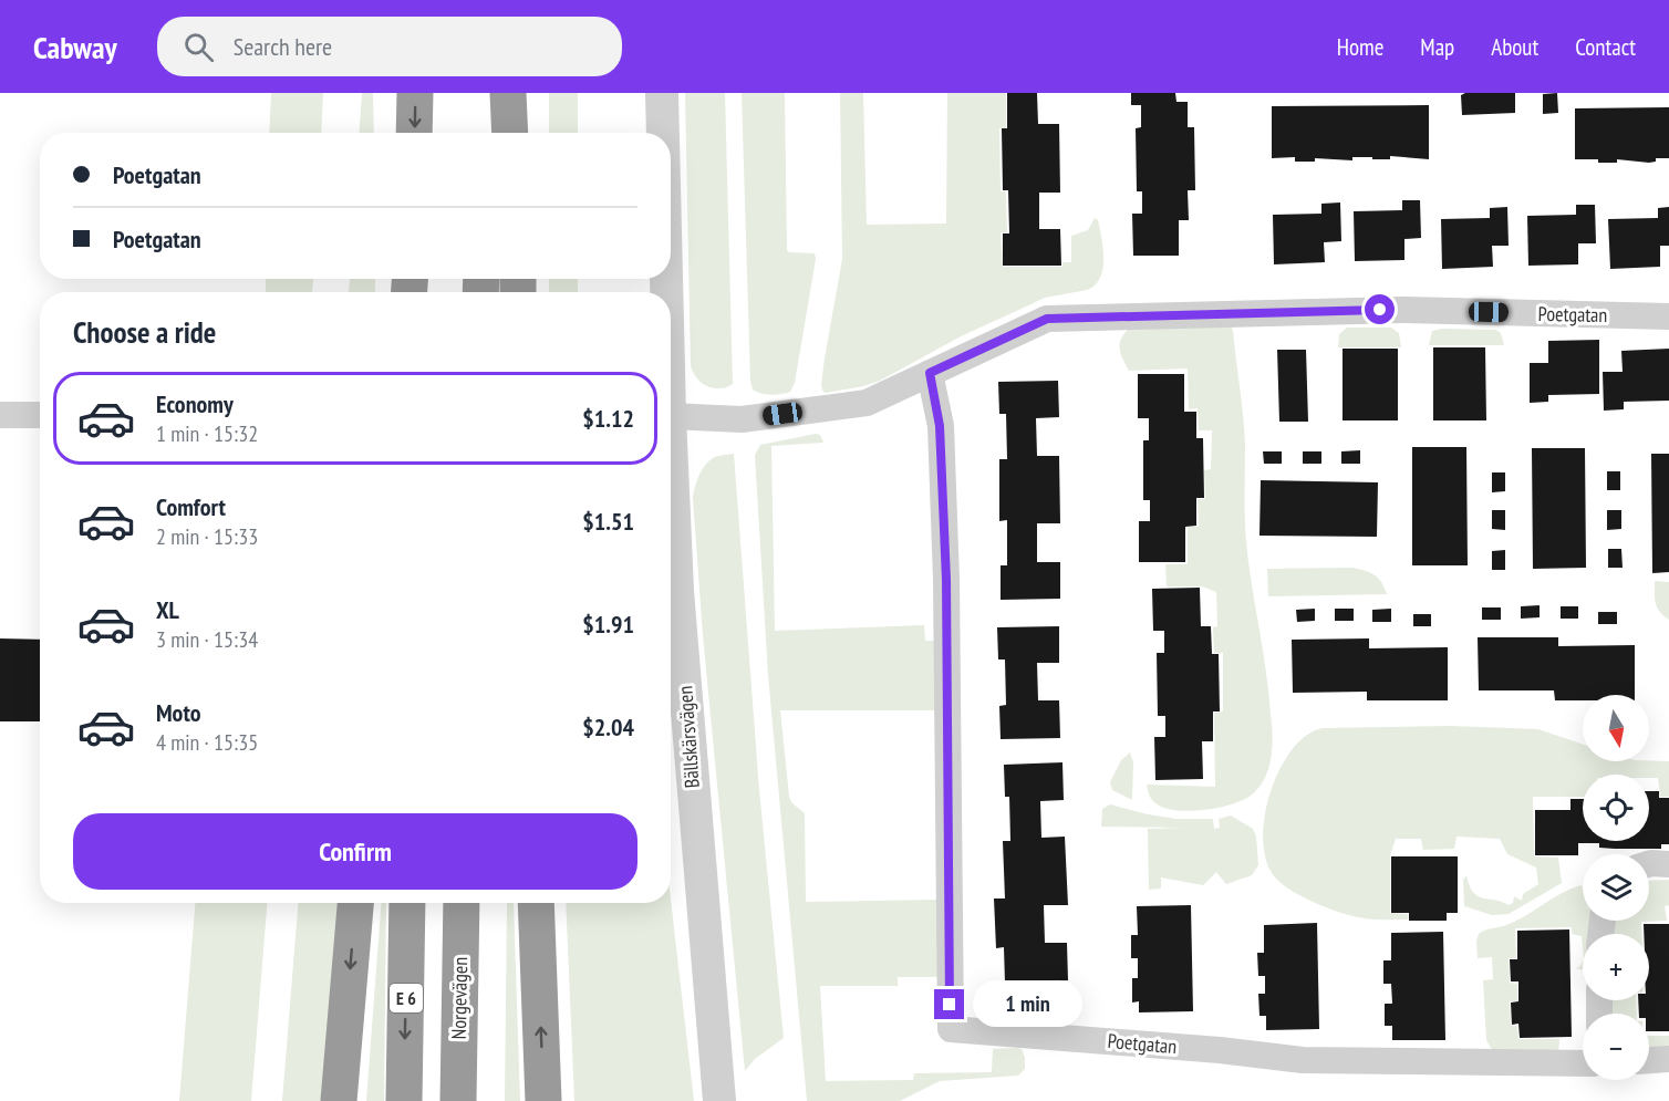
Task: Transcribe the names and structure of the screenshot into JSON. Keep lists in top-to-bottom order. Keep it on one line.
{"streets":{"highway":["E 6","Norgevägen"],"street":["Poetgatan","Bällskärsvägen"]},"north":"bottom","page":{"header":"Cabway","search":"Search here","nav":["Home","Map","About","Contact"],"banner":["Poetgatan","Poetgatan"],"heading":"Choose a ride","list":[{"name":"Economy","note":"1 min · 15:32","value":"$1.12"},{"name":"Comfort","note":"2 min · 15:33","value":"$1.51"},{"name":"XL","note":"3 min · 15:34","value":"$1.91"},{"name":"Moto","note":"4 min · 15:35","value":"$2.04"}],"map_buttons":["+","−"],"buttons":"Confirm","bubble":"1 min"}}
